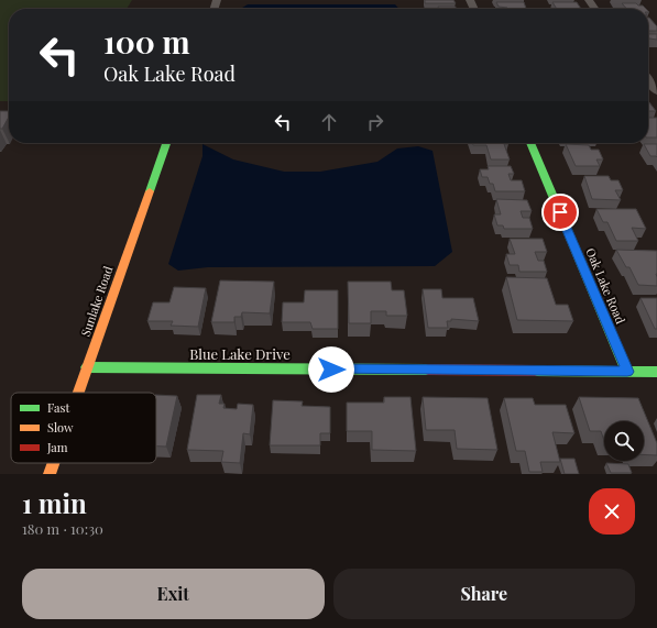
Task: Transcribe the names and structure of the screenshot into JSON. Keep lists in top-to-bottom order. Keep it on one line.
{"streets":{"street":["Oak Lake Road","Sunlake Road","Blue Lake Drive"]},"crossings":[["Oak Lake Road","Blue Lake Drive"],["Sunlake Road","Blue Lake Drive"]],"legend":["Fast","Slow","Jam"],"page":{"turn":["100 m","Oak Lake Road"],"heading":["1 min","180 m · 10:30"],"buttons":["Exit","Share"]}}
